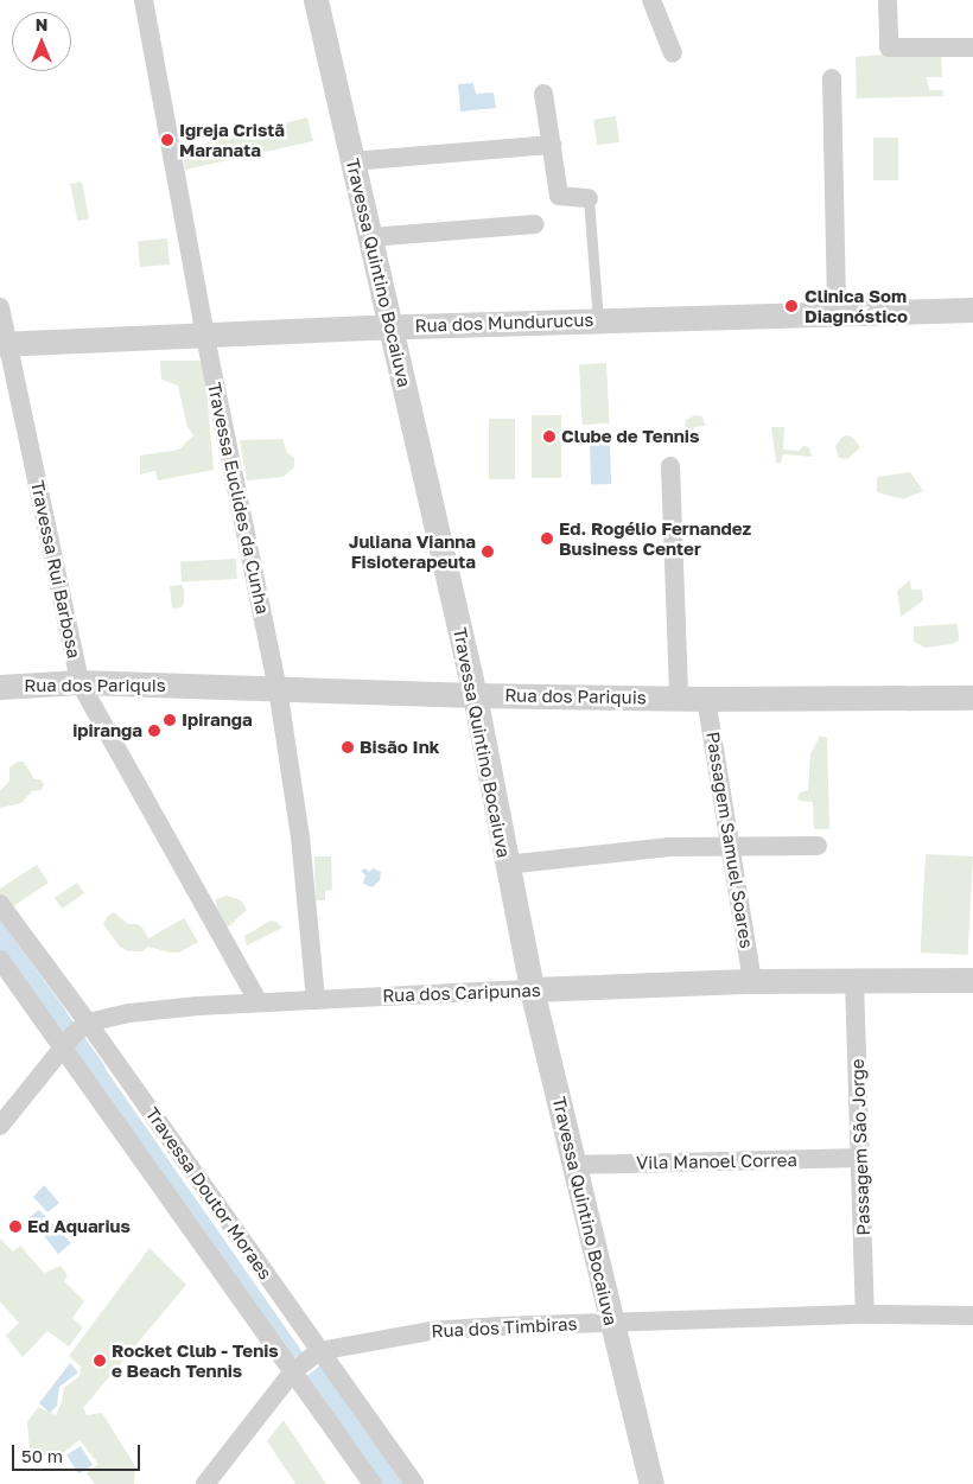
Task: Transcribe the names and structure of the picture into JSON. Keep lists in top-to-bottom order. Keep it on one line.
{"streets":{"street":["Travessa Quintino Bocaiuva","Rua dos Mundurucus","Travessa Euclides da Cunha","Travessa Rui Barbosa","Rua dos Pariquis","Passagem Samuel Soares","Rua dos Caripunas","Passagem São Jorge","Vila Manoel Correa","Travessa Doutor Moraes","Rua dos Timbiras"]},"crossings":[["Travessa Quintino Bocaiuva","Rua dos Mundurucus"],["Travessa Quintino Bocaiuva","Rua dos Pariquis"],["Travessa Quintino Bocaiuva","Rua dos Caripunas"],["Travessa Quintino Bocaiuva","Vila Manoel Correa"],["Travessa Quintino Bocaiuva","Rua dos Timbiras"],["Rua dos Mundurucus","Travessa Euclides da Cunha"],["Rua dos Mundurucus","Travessa Rui Barbosa"],["Travessa Euclides da Cunha","Rua dos Pariquis"],["Travessa Euclides da Cunha","Rua dos Caripunas"],["Travessa Rui Barbosa","Rua dos Pariquis"],["Travessa Rui Barbosa","Rua dos Caripunas"],["Rua dos Pariquis","Passagem Samuel Soares"],["Passagem Samuel Soares","Rua dos Caripunas"],["Rua dos Caripunas","Passagem São Jorge"],["Rua dos Caripunas","Travessa Doutor Moraes"],["Passagem São Jorge","Vila Manoel Correa"],["Passagem São Jorge","Rua dos Timbiras"],["Travessa Doutor Moraes","Rua dos Timbiras"]],"places":["Igreja Cristã Maranata","Clinica Som Diagnóstico","Clube de Tennis","Ed. Rogélio Fernandez Business Center","Juliana Vianna Fisioterapeuta","Ipiranga","ipiranga","Bisão Ink","Ed Aquarius","Rocket Club - Tenis e Beach Tennis"],"scale_bar":"50 m","north":"top"}
